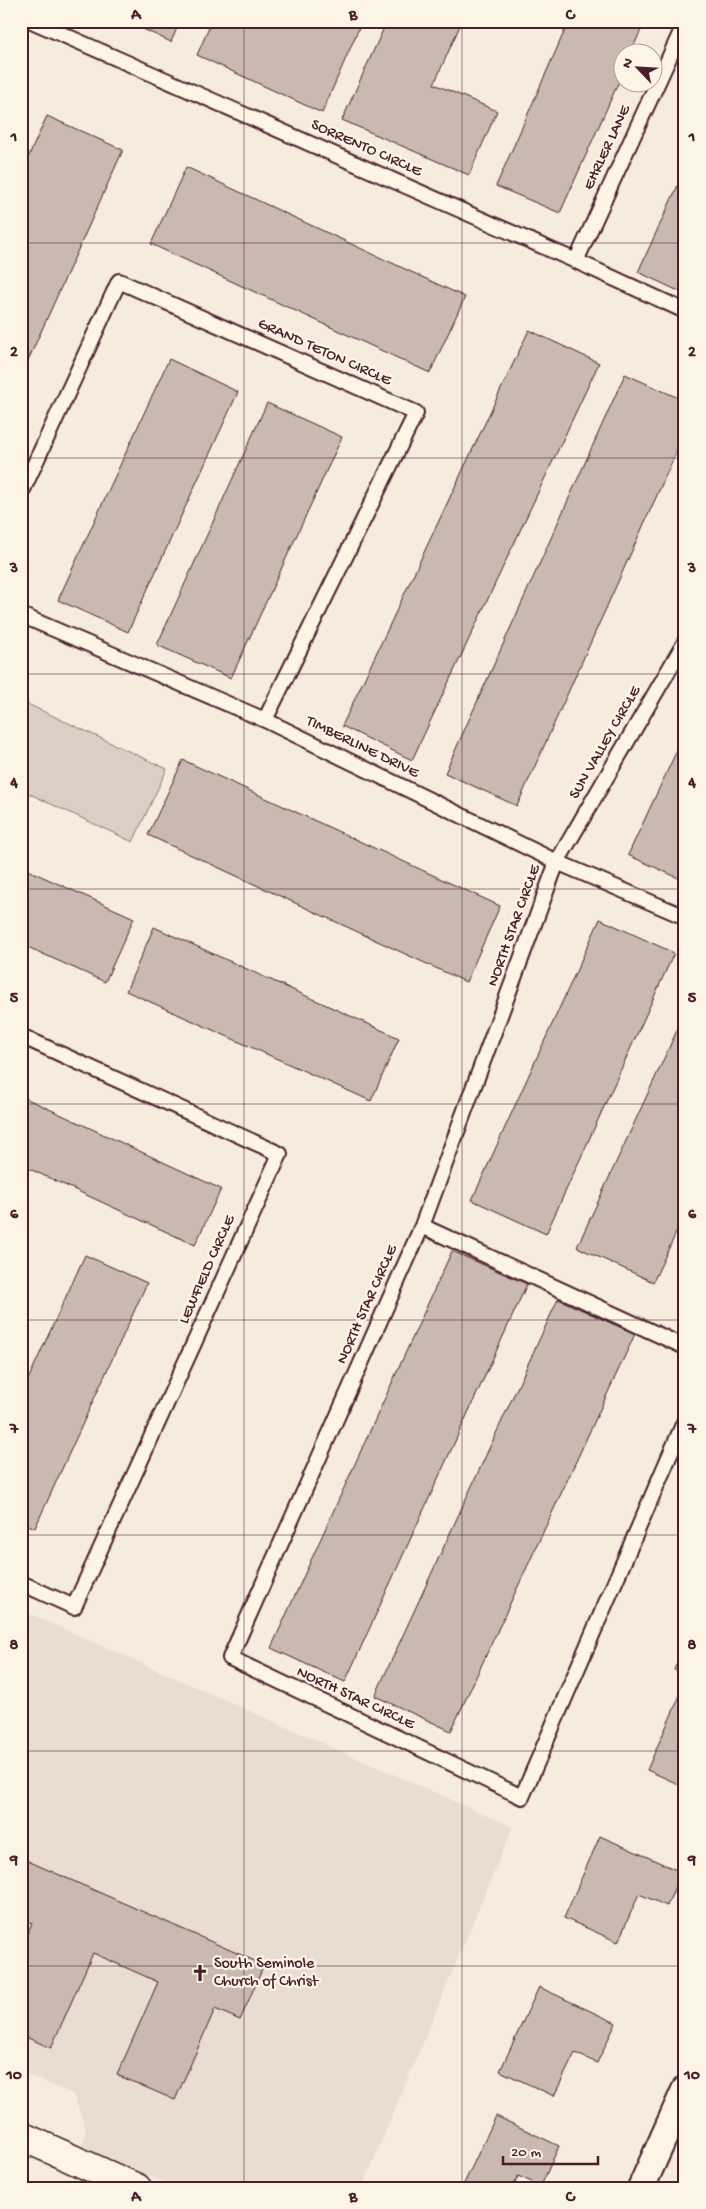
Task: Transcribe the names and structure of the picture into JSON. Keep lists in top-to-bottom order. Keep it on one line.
{"streets":{"lane":["EHRLER LANE","SORRENTO CIRCLE","GRAND TETON CIRCLE","SUN VALLEY CIRCLE","TIMBERLINE DRIVE","NORTH STAR CIRCLE","LEWFIELD CIRCLE"]},"crossings":[["EHRLER LANE","SORRENTO CIRCLE"],["GRAND TETON CIRCLE","TIMBERLINE DRIVE"],["SUN VALLEY CIRCLE","TIMBERLINE DRIVE"],["SUN VALLEY CIRCLE","NORTH STAR CIRCLE"],["TIMBERLINE DRIVE","NORTH STAR CIRCLE"]],"places":{"church":["South Seminole Church of Christ"]},"scale_bar":"20 m","north":"top left","grid":{"columns":["A","B","C"],"rows":["1","2","3","4","5","6","7","8","9","10"]}}
